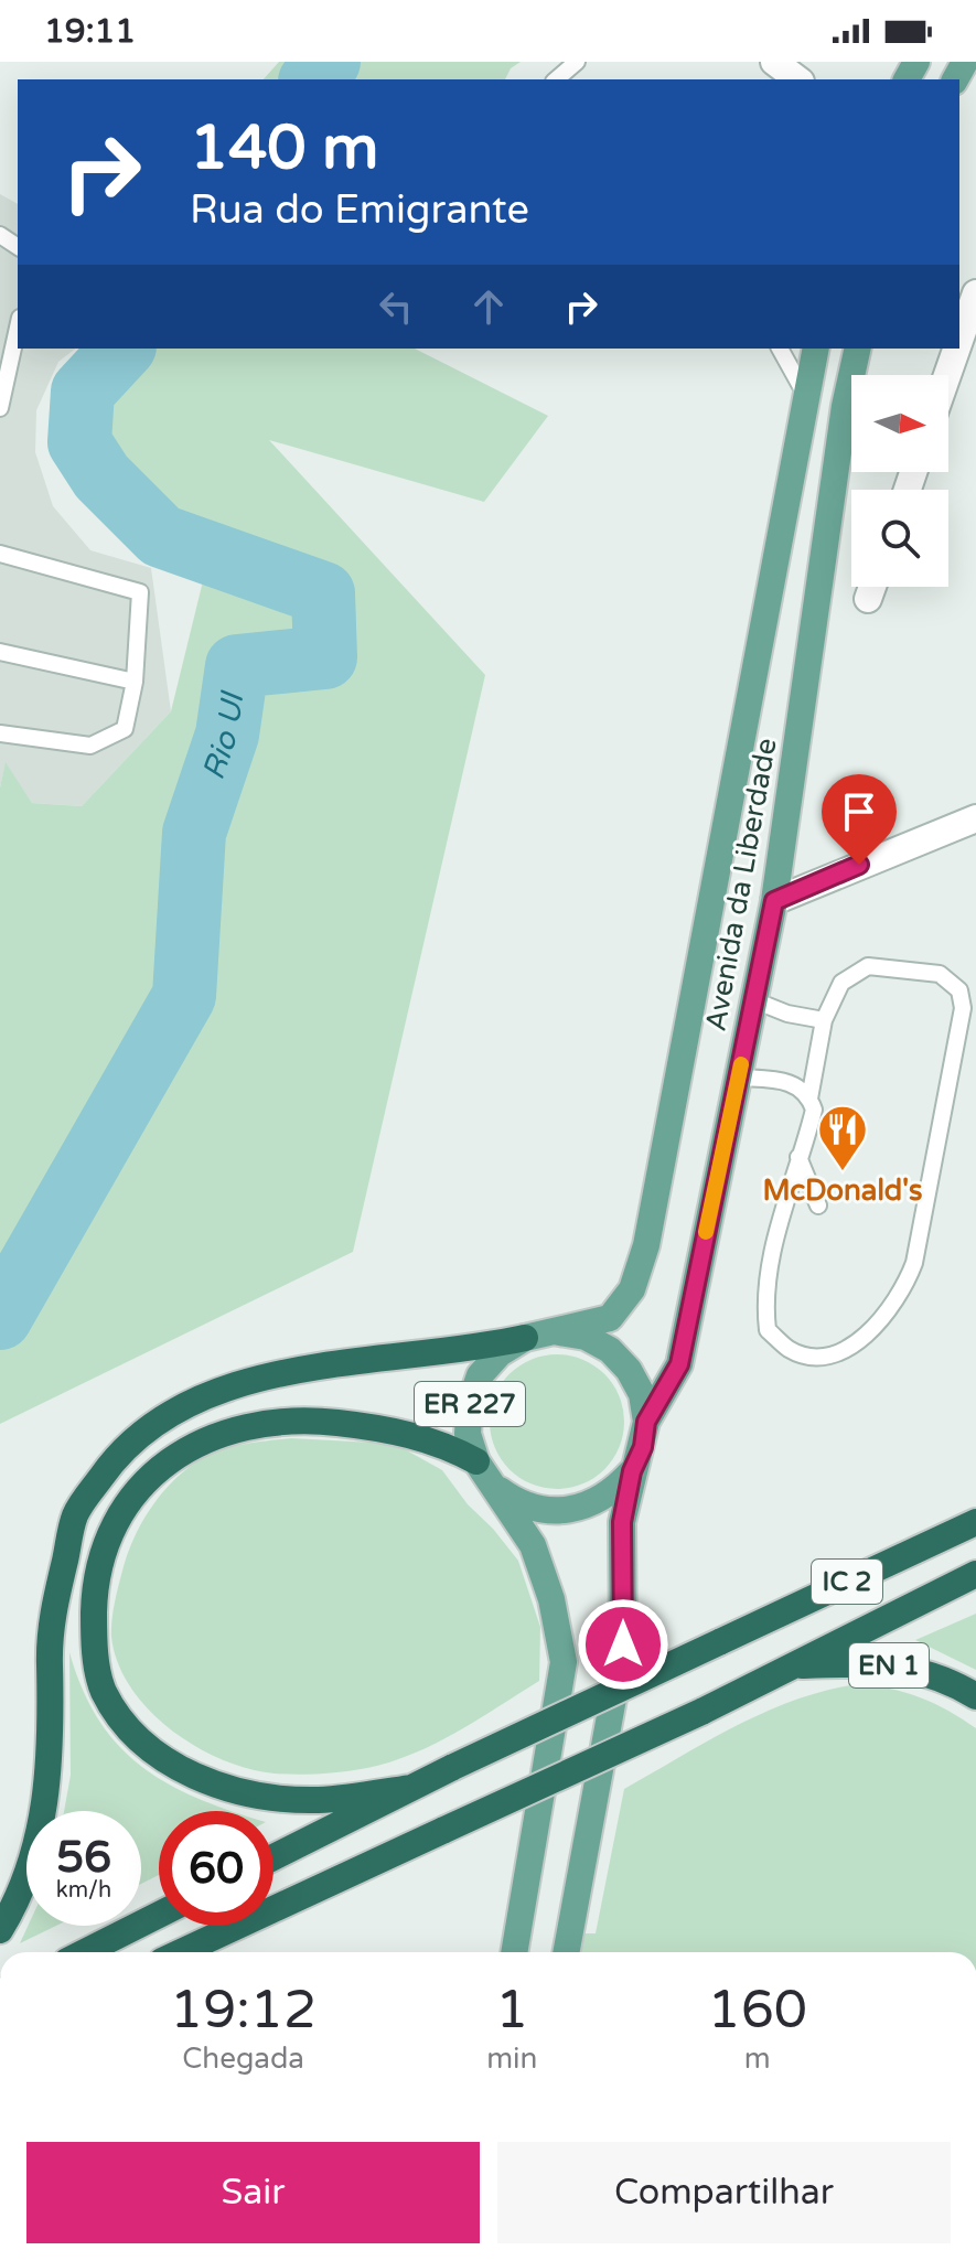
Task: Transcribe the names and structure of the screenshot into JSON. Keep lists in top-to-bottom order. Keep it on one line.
{"streets":{"highway":["IC 2","EN 1"],"main road":["Avenida da Liberdade","ER 227"]},"crossings":[["IC 2","EN 1"]],"water":["Rio Ul"],"places":{"restaurant":["McDonald's"]},"north":"right","page":{"status":"19:11","turn":["140 m","Rua do Emigrante"],"speed":"56 km/h","limit":"60","eta":["19:12","Chegada","1","min","160","m"],"buttons":["Sair","Compartilhar"]}}
